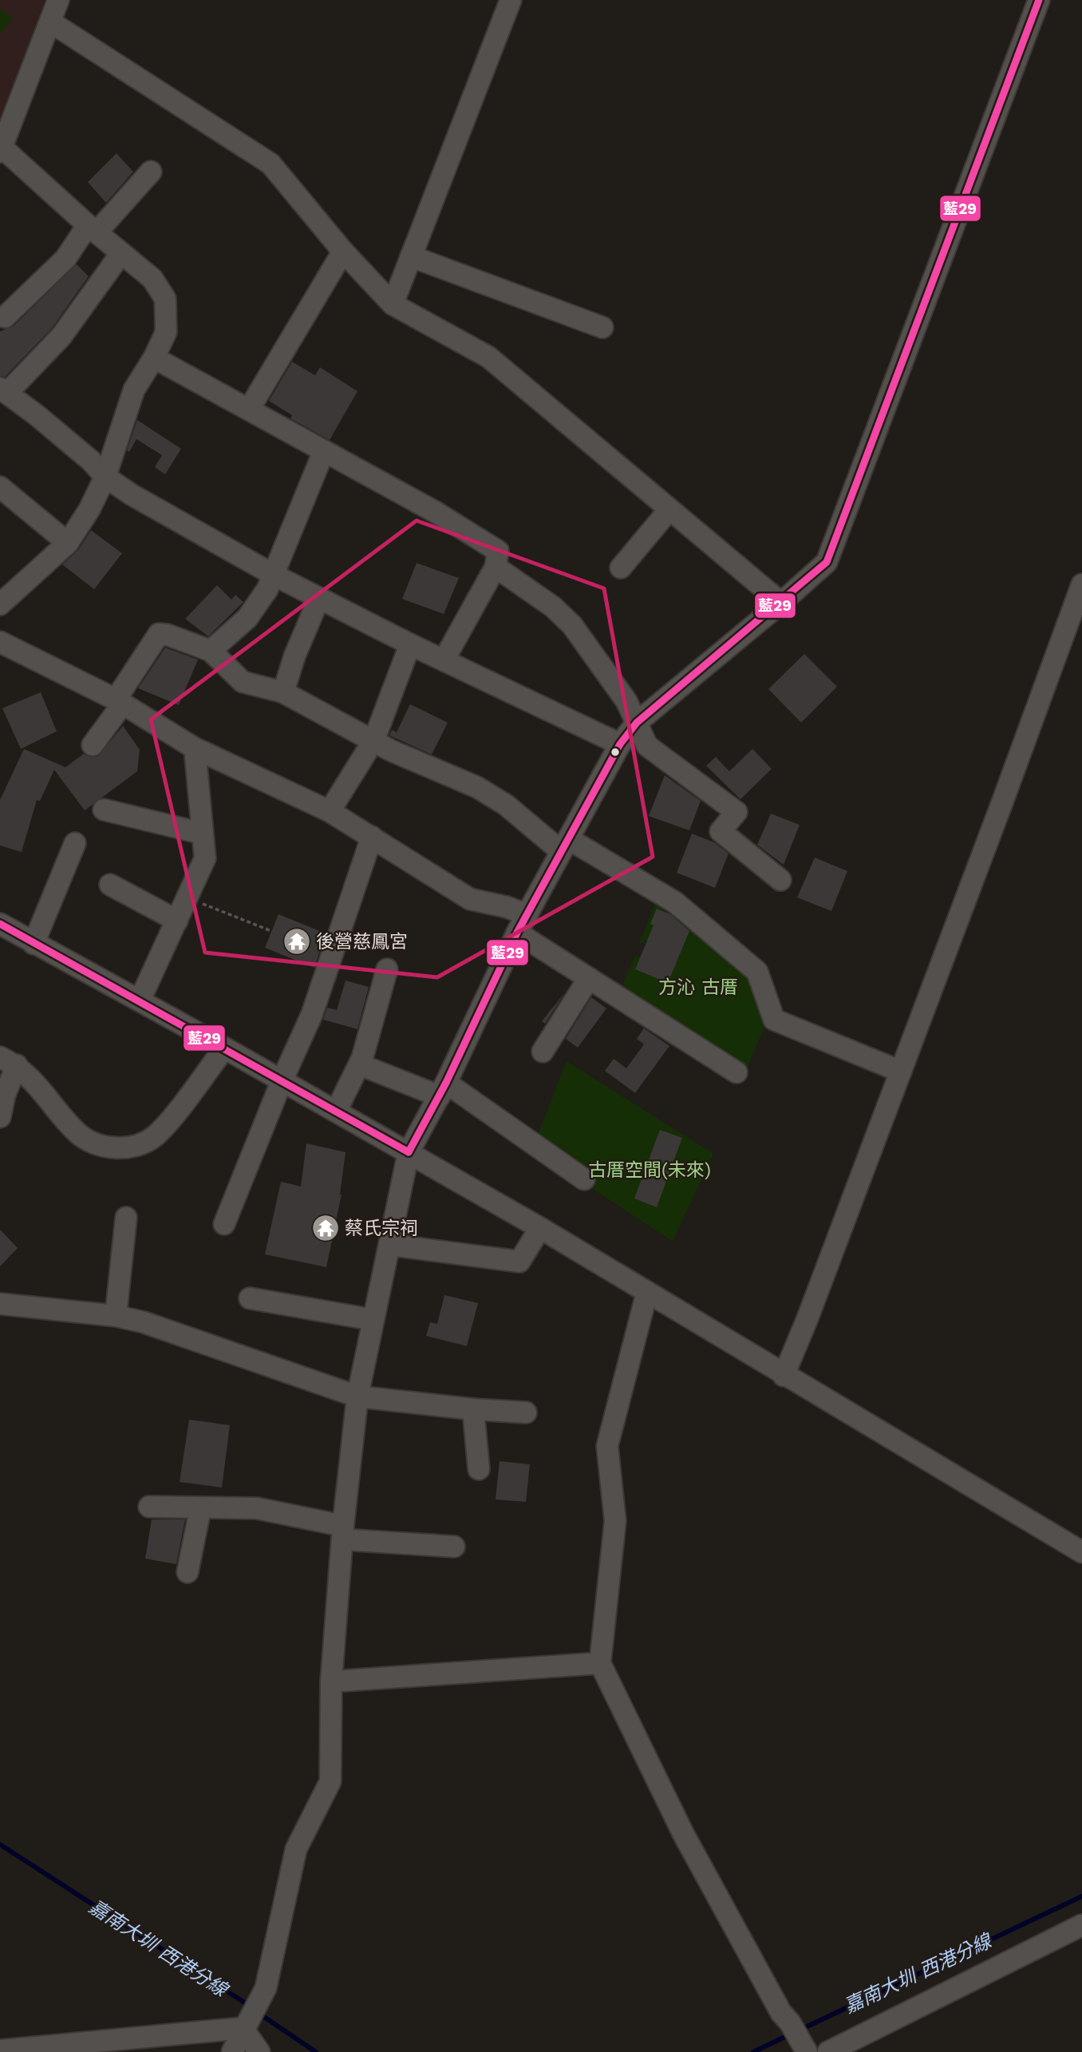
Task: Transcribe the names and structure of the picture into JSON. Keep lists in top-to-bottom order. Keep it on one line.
{"water":["嘉南大圳 西港分線"],"parks":["方沁 古厝","古厝空間(未來)"],"places":{"temple":["後營慈鳳宮","蔡氏宗祠"]},"lines":["transit line 藍29"]}
